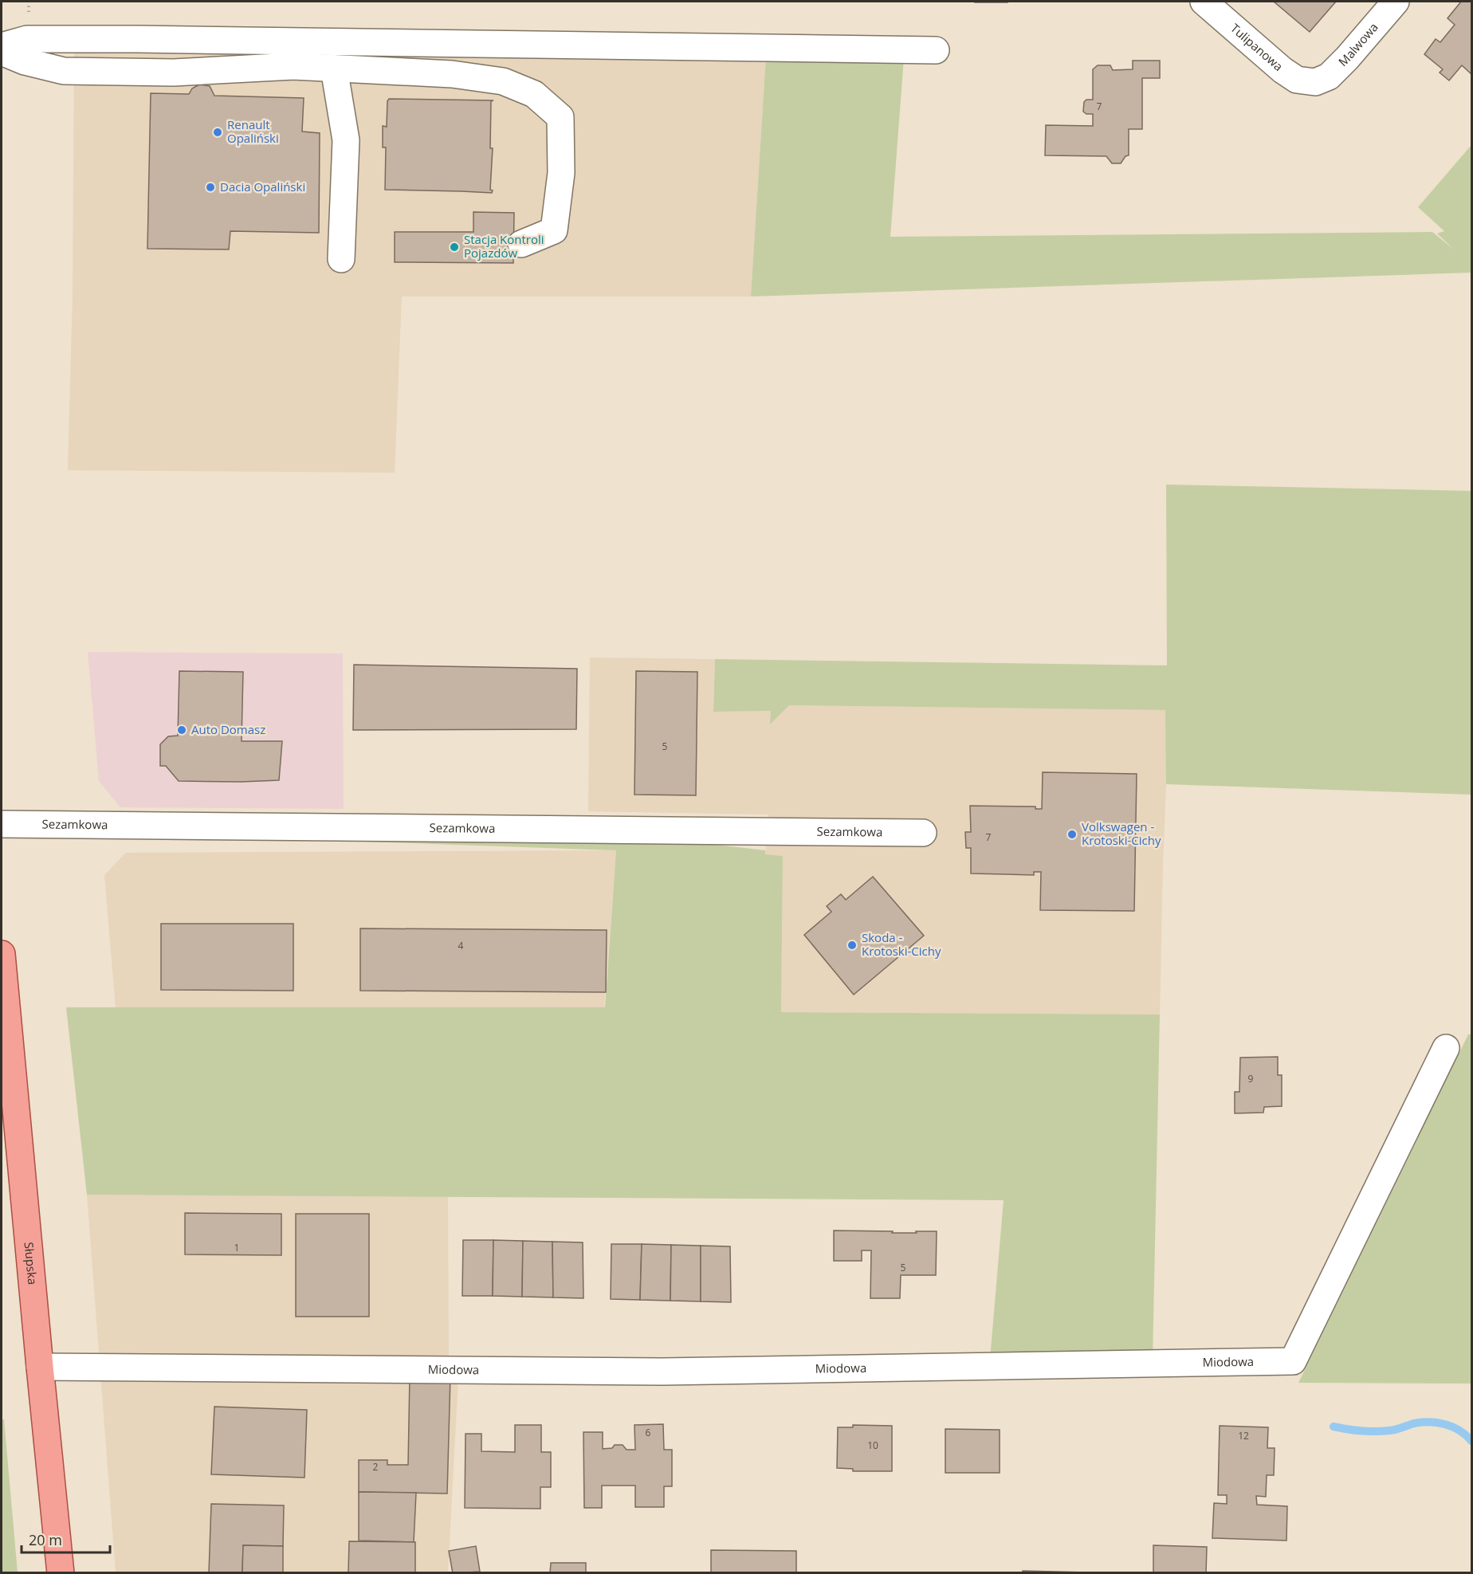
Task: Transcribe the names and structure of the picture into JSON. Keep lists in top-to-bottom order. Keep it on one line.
{"streets":{"main road":["Słupska"],"street":["Malwowa","Tulipanowa","Sezamkowa","Miodowa"]},"crossings":[["Malwowa","Tulipanowa"],["Słupska","Miodowa"]],"places":["Renault Opaliński","Dacia Opaliński","Stacja Kontroli Pojazdów","Auto Domasz","Volkswagen - Krotoski-Cichy","Skoda - Krotoski-Cichy"],"house_numbers":["7","5","7","4","9","1","5","6","12","10","2"],"scale_bar":"20 m"}
